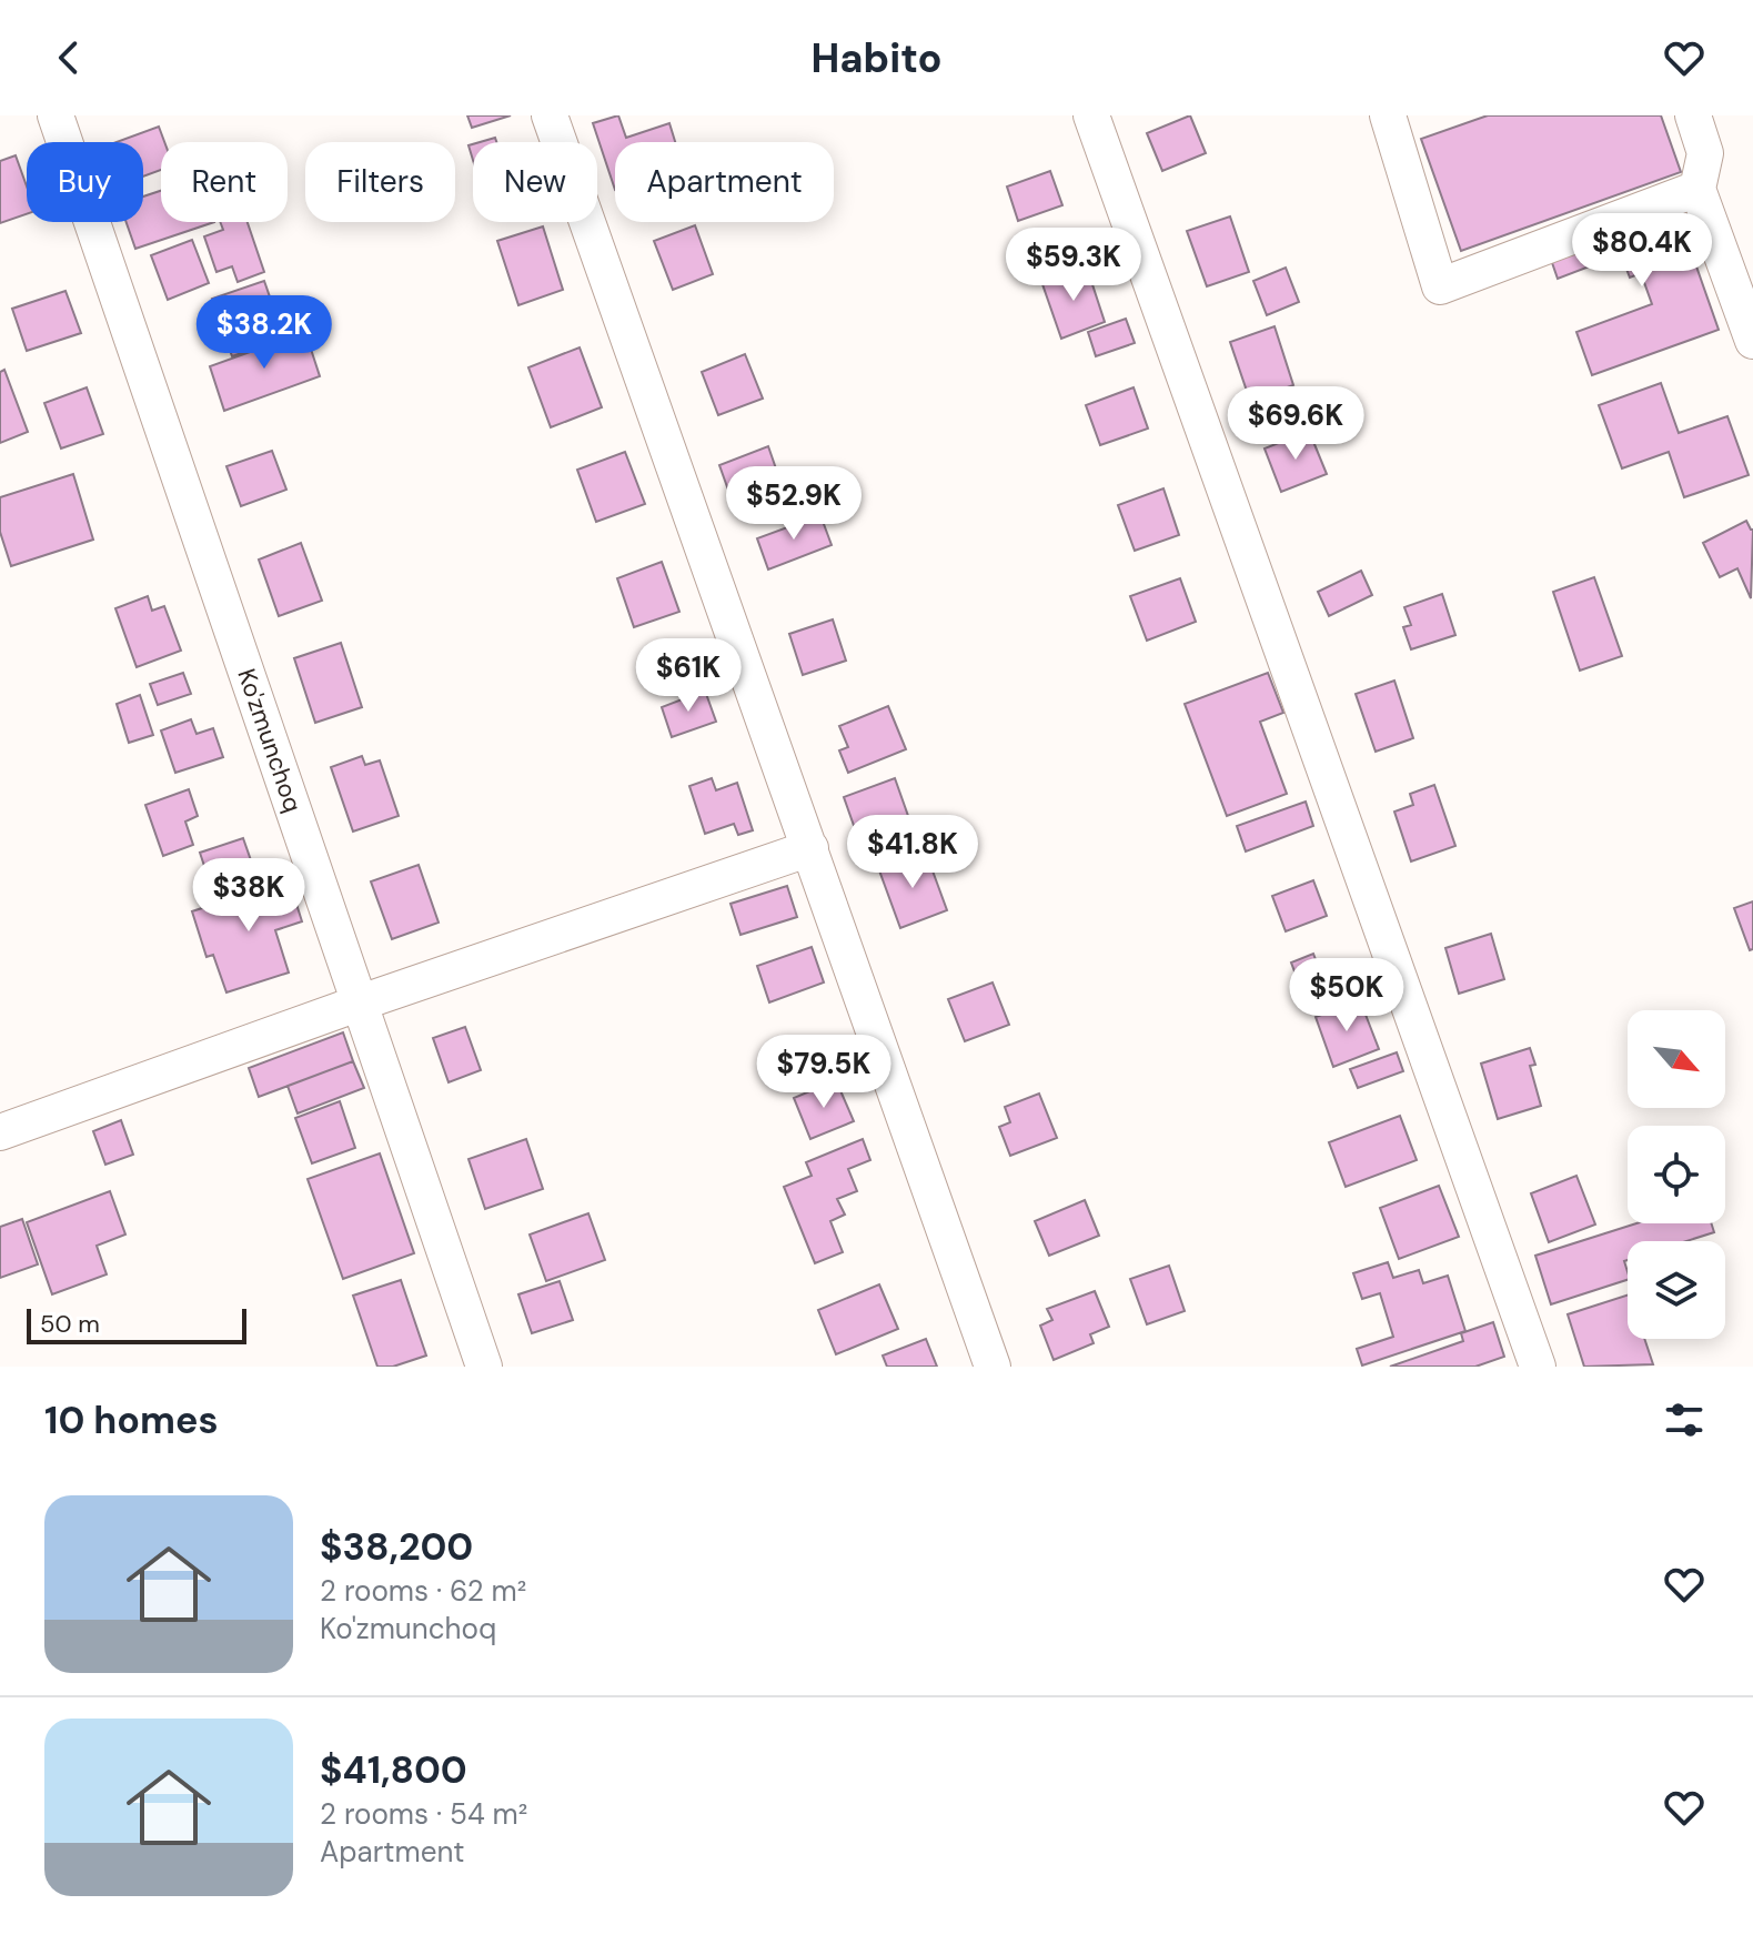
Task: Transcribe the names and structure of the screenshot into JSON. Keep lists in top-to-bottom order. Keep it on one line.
{"streets":{"street":["Ko'zmunchoq"]},"scale_bar":"50 m","north":"bottom right","page":{"header":"Habito","chip":["Buy","Rent","Filters","New","Apartment"],"price":["$80.4K","$59.3K","$38.2K","$69.6K","$52.9K","$61K","$41.8K","$38K","$50K","$79.5K"],"scale":"50 m","heading":"10 homes","list":[{"name":"$38,200","note":"2 rooms · 62 m² · Ko'zmunchoq"},{"name":"$41,800","note":"2 rooms · 54 m² · Apartment"}]}}
